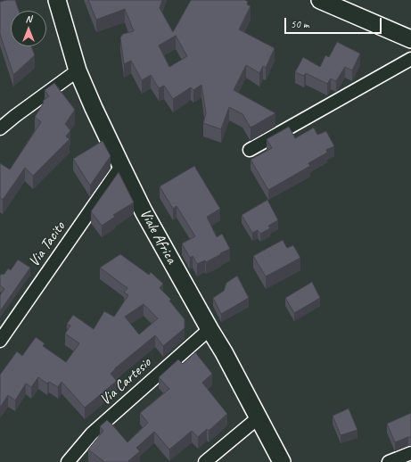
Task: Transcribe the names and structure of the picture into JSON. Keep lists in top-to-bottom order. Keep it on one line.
{"streets":{"main road":["Viale Africa"],"street":["Via Tacito","Via Cartesio"]},"crossings":[["Viale Africa","Via Tacito"],["Viale Africa","Via Cartesio"]],"scale_bar":"50 m","north":"top"}
